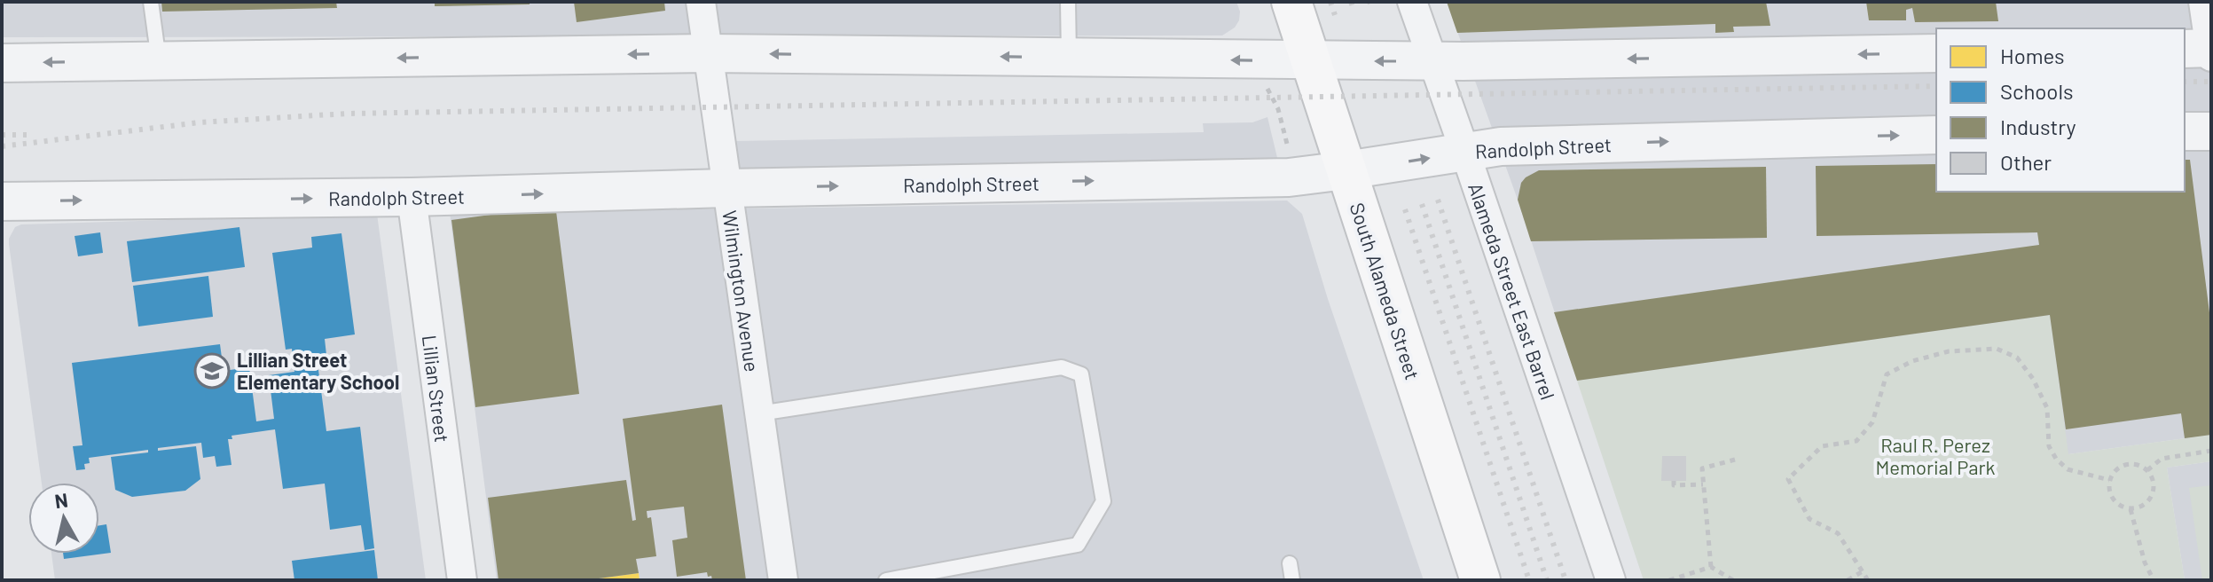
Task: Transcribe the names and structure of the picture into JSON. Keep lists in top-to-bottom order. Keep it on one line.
{"streets":{"main road":["South Alameda Street"],"street":["Randolph Street","Wilmington Avenue","Alameda Street East Barrel","Lillian Street"]},"crossings":[["Randolph Street","Wilmington Avenue"],["Randolph Street","South Alameda Street"],["Randolph Street","Alameda Street East Barrel"],["Randolph Street","Lillian Street"]],"parks":["Raul R. Perez Memorial Park"],"places":{"school or university":["Lillian Street Elementary School"]},"legend":["Homes","Schools","Industry","Other"],"north":"top"}
